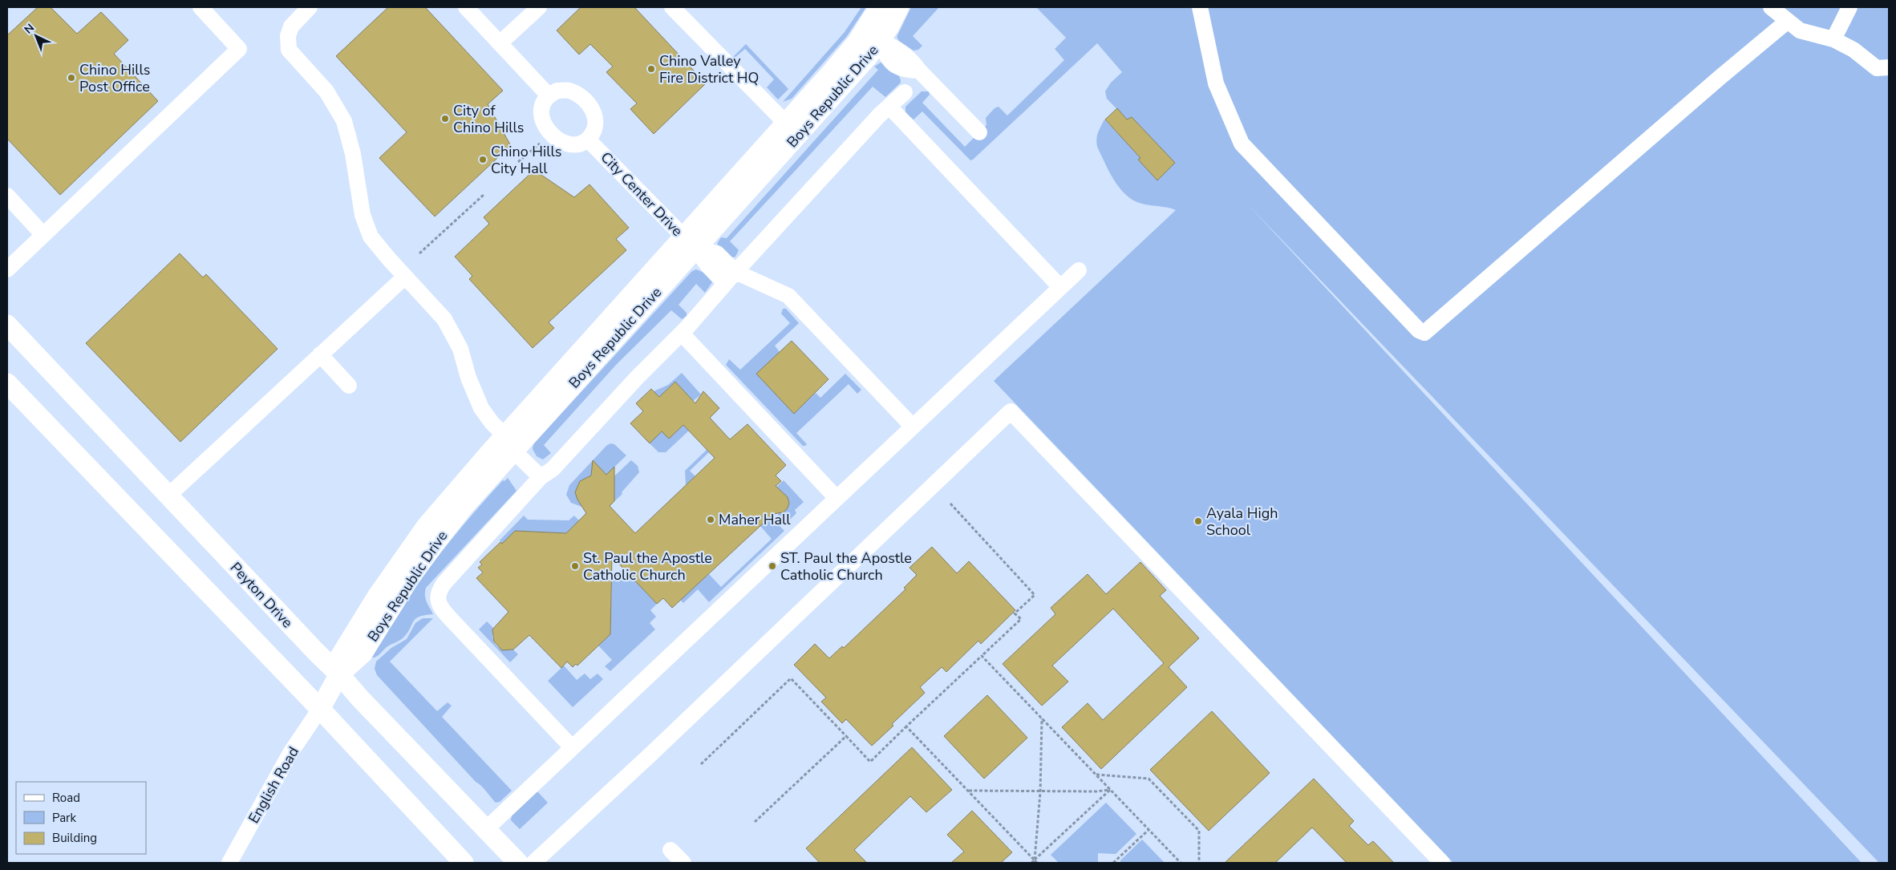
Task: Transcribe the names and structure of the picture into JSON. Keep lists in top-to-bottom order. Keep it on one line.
{"streets":{"main road":["Boys Republic Drive","Peyton Drive"],"street":["City Center Drive","English Road"]},"crossings":[["Boys Republic Drive","City Center Drive"],["Boys Republic Drive","Peyton Drive"],["Boys Republic Drive","English Road"]],"places":["Chino Valley Fire District HQ","Chino Hills Post Office","City of Chino Hills","Chino Hills City Hall","Maher Hall","Ayala High School","St. Paul the Apostle Catholic Church","ST. Paul the Apostle Catholic Church"],"legend":["Road","Park","Building"],"north":"top left"}
